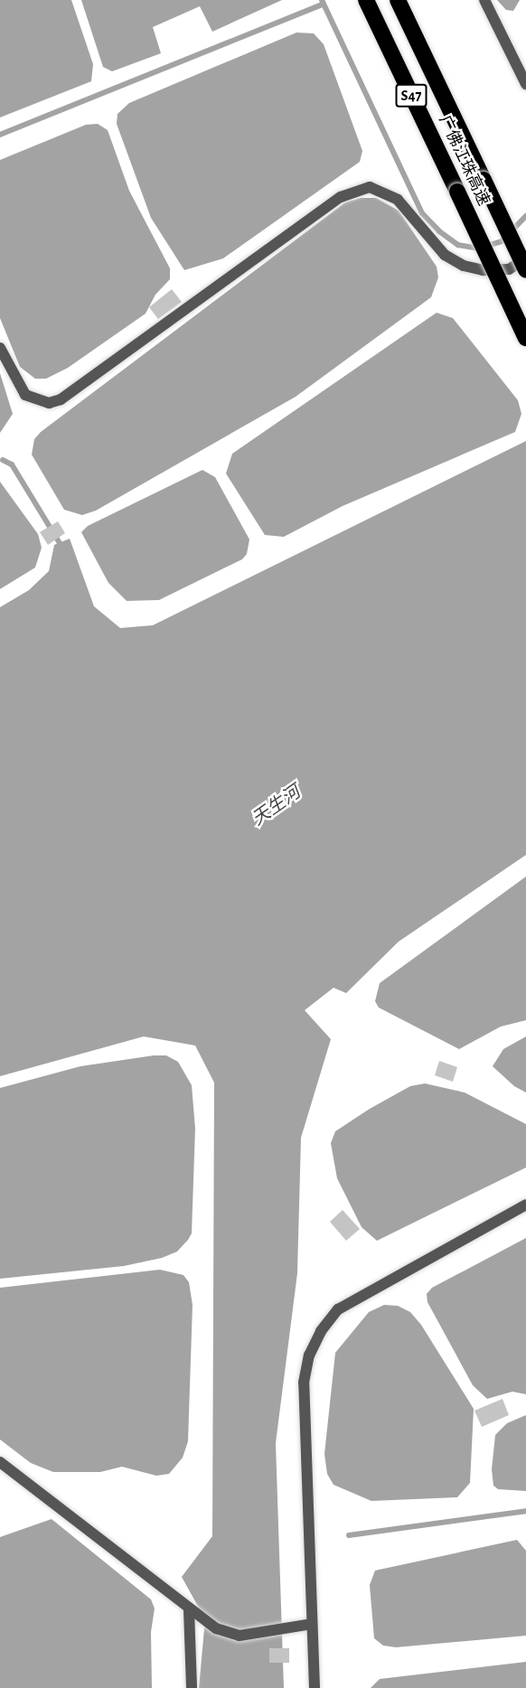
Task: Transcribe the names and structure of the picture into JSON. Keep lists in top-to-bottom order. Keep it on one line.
{"streets":{"highway":["S47","广佛江珠高速"]},"water":["天生河"]}
